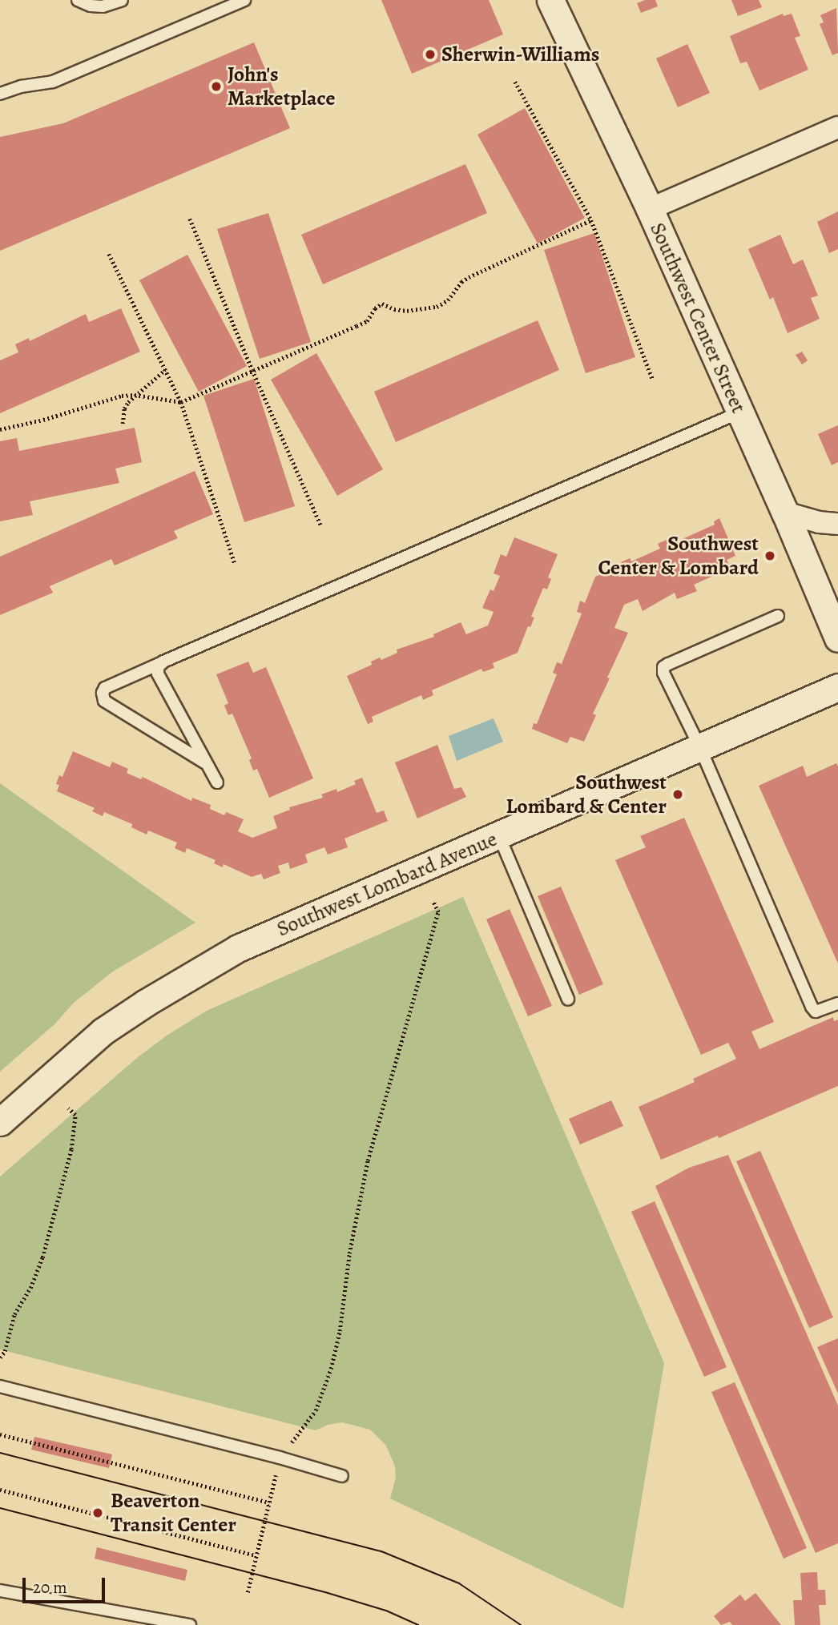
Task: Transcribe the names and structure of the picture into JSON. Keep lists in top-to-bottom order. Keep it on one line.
{"streets":{"street":["Southwest Center Street","Southwest Lombard Avenue"]},"places":["Sherwin-Williams","John's Marketplace","Southwest Center & Lombard","Southwest Lombard & Center","Beaverton Transit Center"],"scale_bar":"20 m"}
